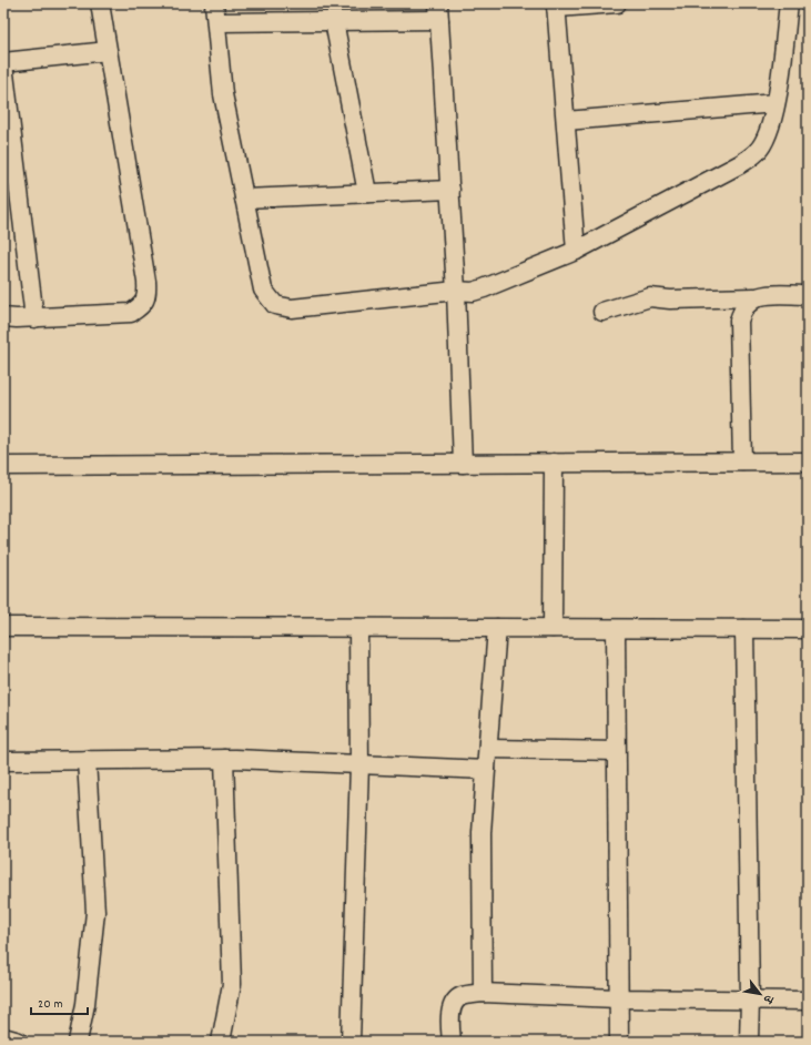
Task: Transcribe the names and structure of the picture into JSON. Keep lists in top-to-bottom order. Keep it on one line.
{"scale_bar":"20 m","north":"bottom right"}
